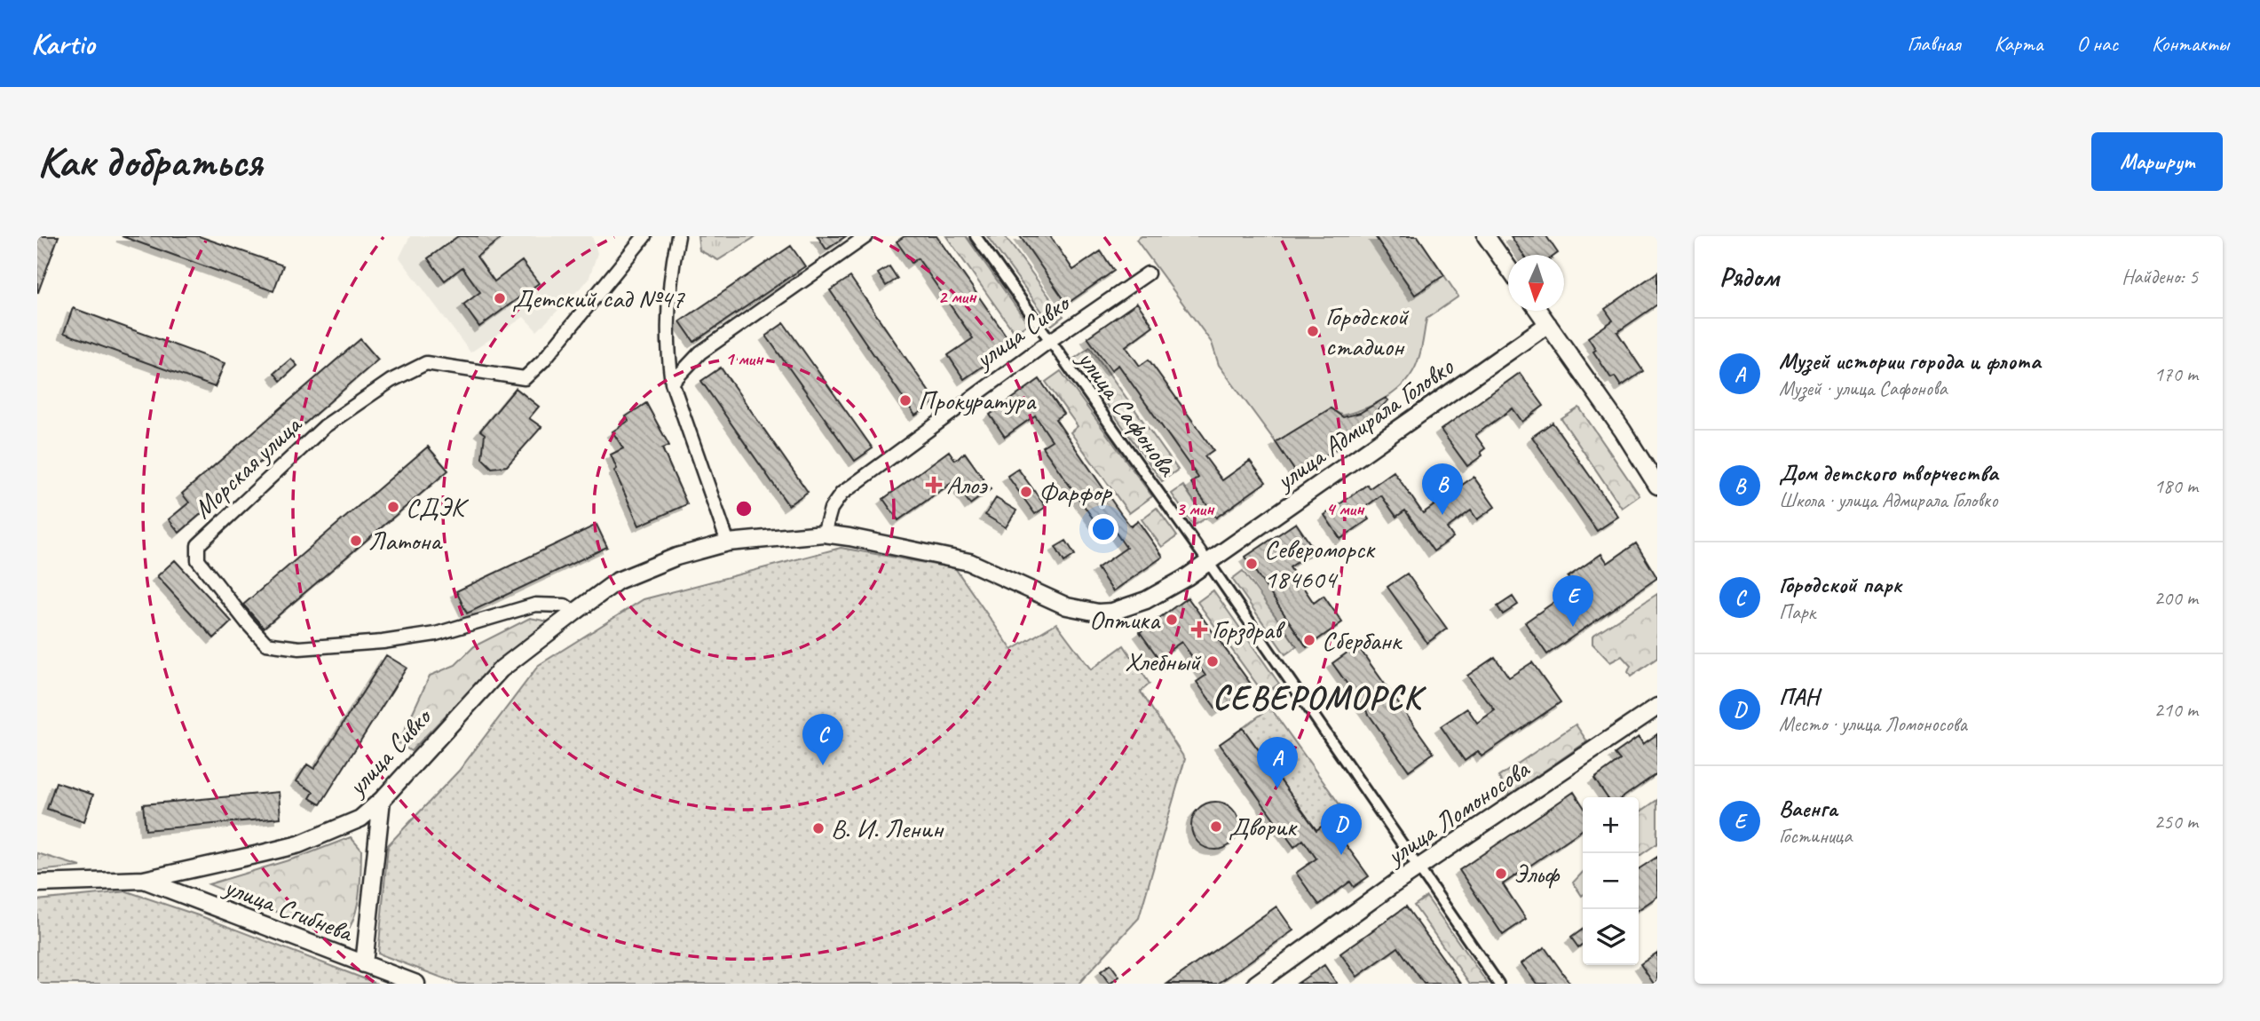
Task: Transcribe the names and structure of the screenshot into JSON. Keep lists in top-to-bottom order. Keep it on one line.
{"streets":{"street":["улица Сивко","улица Сафонова","улица Адмирала Головко","Морская улица","улица Ломоносова","улица Сгибнева"]},"crossings":[["улица Сивко","улица Сафонова"],["улица Сивко","улица Адмирала Головко"],["улица Сивко","Морская улица"],["улица Сивко","улица Сгибнева"],["улица Сафонова","улица Адмирала Головко"],["улица Сафонова","улица Ломоносова"]],"districts":["СЕВЕРОМОРСК"],"places":{"other":["Детский сад №47","Городской стадион","Прокуратура","Фарфор","СДЭК","Латона","Североморск 184604","Оптика","Сбербанк","Хлебный","Дворик","В. И. Ленин","Эльф"],"health":["Алоэ","Горздрав"]},"north":"bottom","page":{"header":"Kartio","nav":["Главная","Карта","О нас","Контакты"],"buttons":"Маршрут","title":"Как добраться","heading":["Рядом","Найдено: 5"],"list":[{"mark":"A","name":"Музей истории города и флота","note":"Музей · улица Сафонова","value":"170 m"},{"mark":"B","name":"Дом детского творчества","note":"Школа · улица Адмирала Головко","value":"180 m"},{"mark":"C","name":"Городской парк","note":"Парк","value":"200 m"},{"mark":"D","name":"ПАН","note":"Место · улица Ломоносова","value":"210 m"},{"mark":"E","name":"Ваенга","note":"Гостиница","value":"250 m"}],"pins":["B","E","C","A","D"],"map_buttons":["+","−"]},"rings":["2 мин","1 мин","3 мин","4 мин"]}
